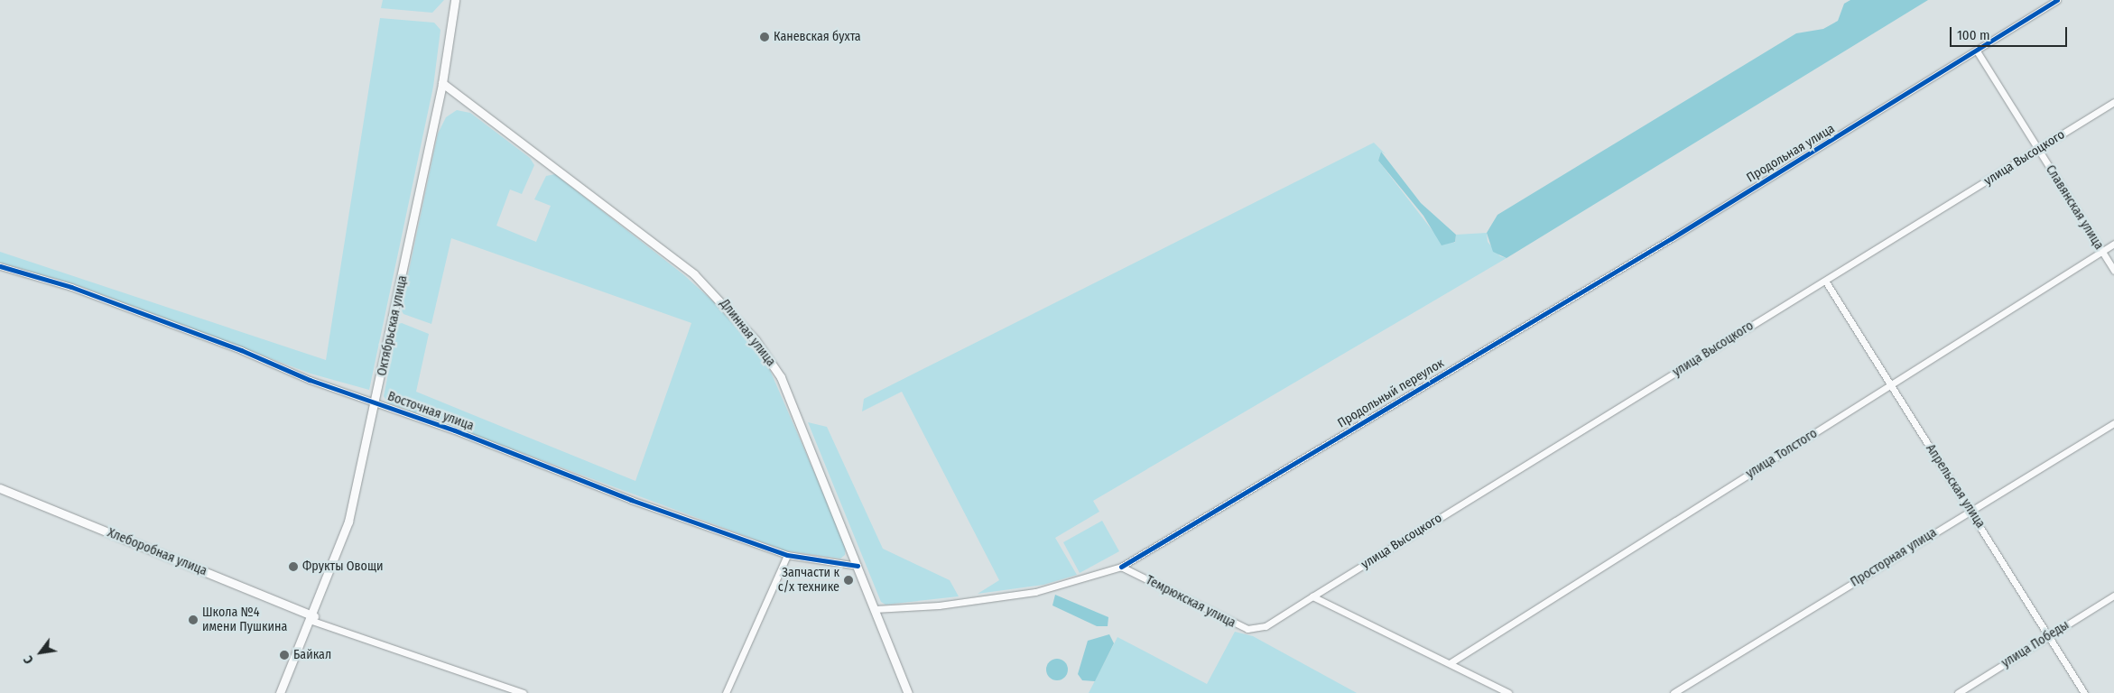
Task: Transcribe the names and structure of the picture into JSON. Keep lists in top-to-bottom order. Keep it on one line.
{"streets":{"street":["Продольная улица","улица Высоцкого","Славянская улица","Октябрьская улица","Длинная улица","Продольный переулок","Восточная улица","улица Толстого","Апрельская улица","Хлеборобная улица","Просторная улица","Темрюкская улица","улица Победы"]},"crossings":[["Продольная улица","Славянская улица"],["Продольная улица","Продольный переулок"],["улица Высоцкого","Славянская улица"],["улица Высоцкого","Апрельская улица"],["улица Высоцкого","Темрюкская улица"],["Славянская улица","улица Толстого"],["Октябрьская улица","Длинная улица"],["Октябрьская улица","Восточная улица"],["Октябрьская улица","Хлеборобная улица"],["Длинная улица","Восточная улица"],["Продольный переулок","Темрюкская улица"],["улица Толстого","Апрельская улица"],["Апрельская улица","Просторная улица"],["Апрельская улица","улица Победы"]],"places":["Каневская бухта","Фрукты Овощи","Запчасти к с/х технике","Школа №4 имени Пушкина","Байкал"],"scale_bar":"100 m","north":"bottom left"}
